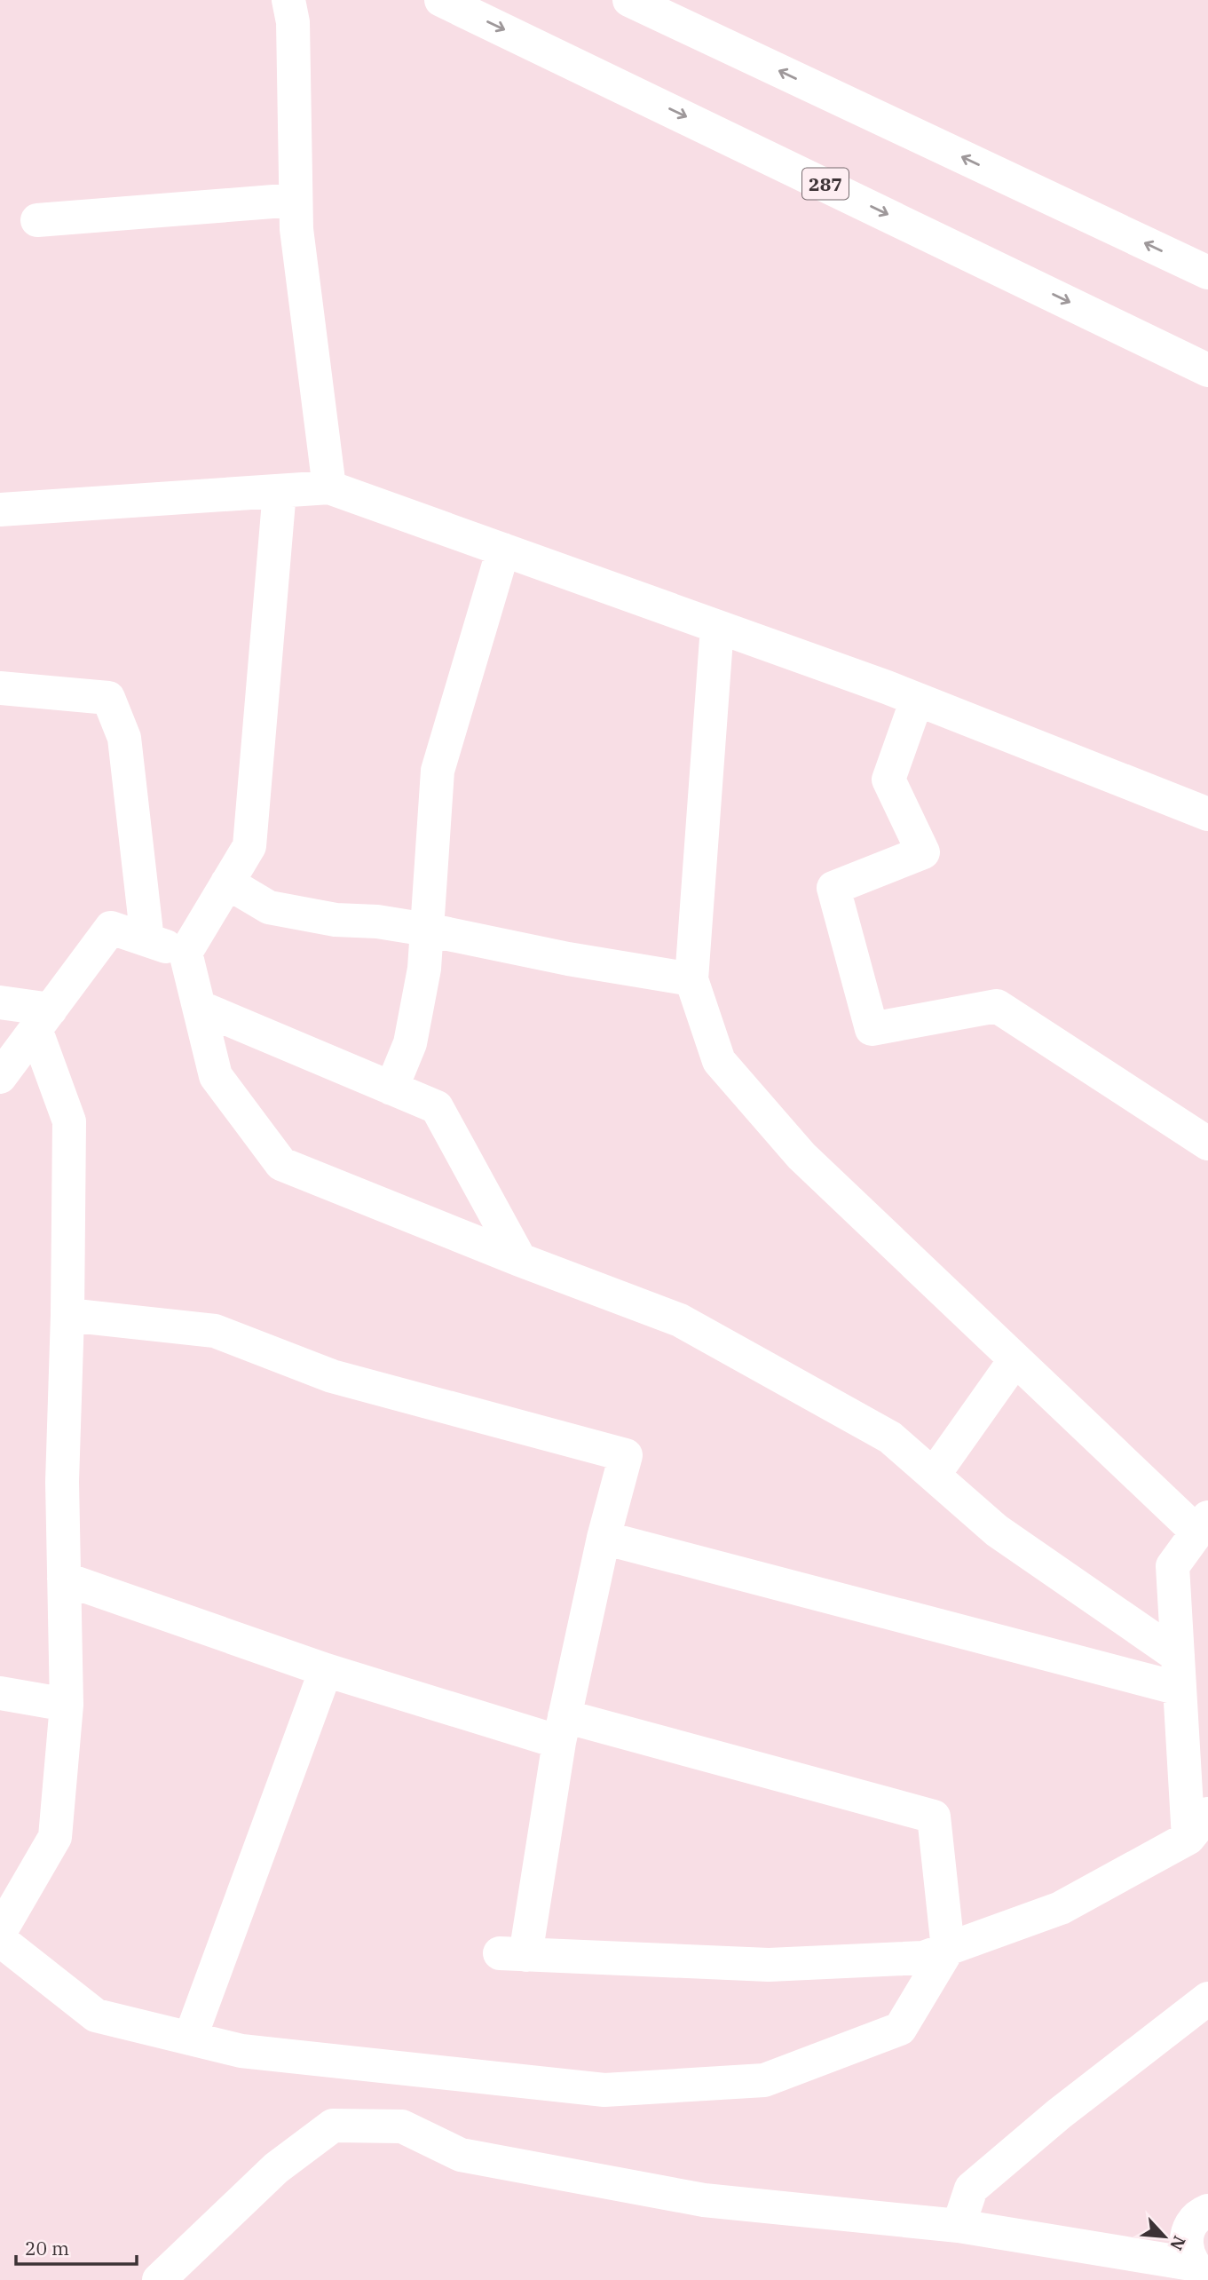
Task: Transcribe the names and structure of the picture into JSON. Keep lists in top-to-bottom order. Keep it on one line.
{"streets":{"street":["287"]},"scale_bar":"20 m","north":"bottom right"}
